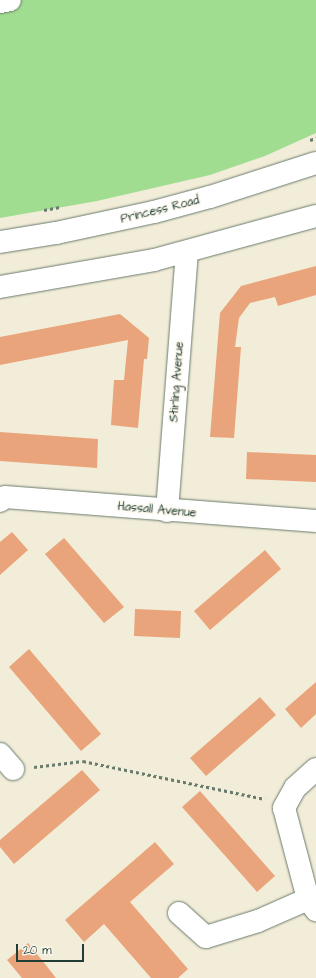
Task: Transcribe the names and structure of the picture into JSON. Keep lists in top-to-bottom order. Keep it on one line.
{"streets":{"main road":["Princess Road","Stirling Avenue","Hassall Avenue"]},"crossings":[["Stirling Avenue","Hassall Avenue"]],"scale_bar":"20 m"}
